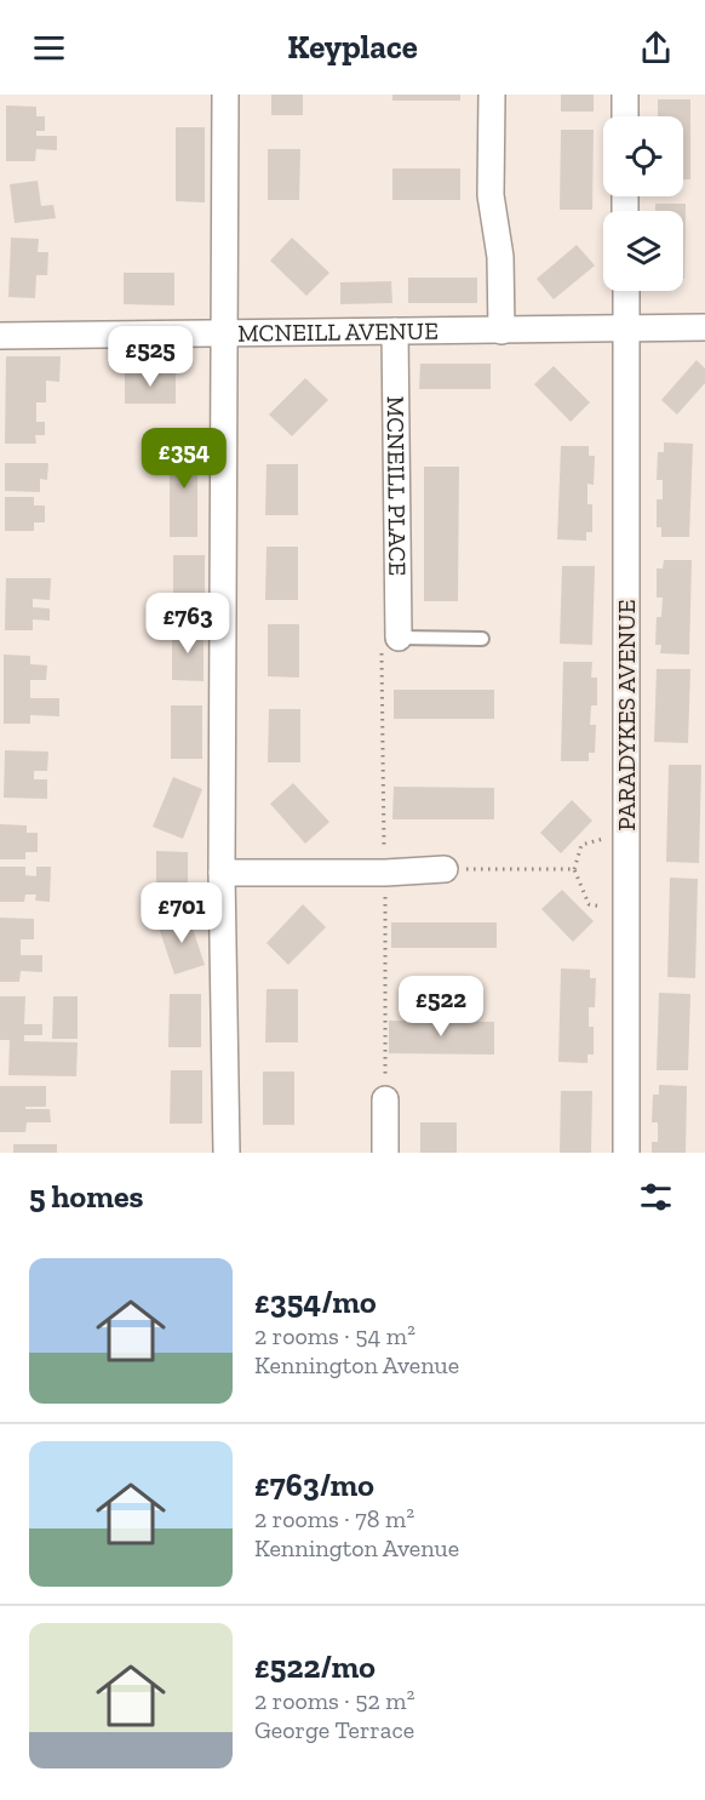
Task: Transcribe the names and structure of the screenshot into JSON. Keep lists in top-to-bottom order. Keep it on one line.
{"streets":{"street":["MCNEILL AVENUE","MCNEILL PLACE","PARADYKES AVENUE"]},"crossings":[["MCNEILL AVENUE","MCNEILL PLACE"]],"page":{"header":"Keyplace","price":["£525","£354","£763","£701","£522"],"heading":"5 homes","list":[{"name":"£354/mo","note":"2 rooms · 54 m² · Kennington Avenue"},{"name":"£763/mo","note":"2 rooms · 78 m² · Kennington Avenue"},{"name":"£522/mo","note":"2 rooms · 52 m² · George Terrace"}]}}
